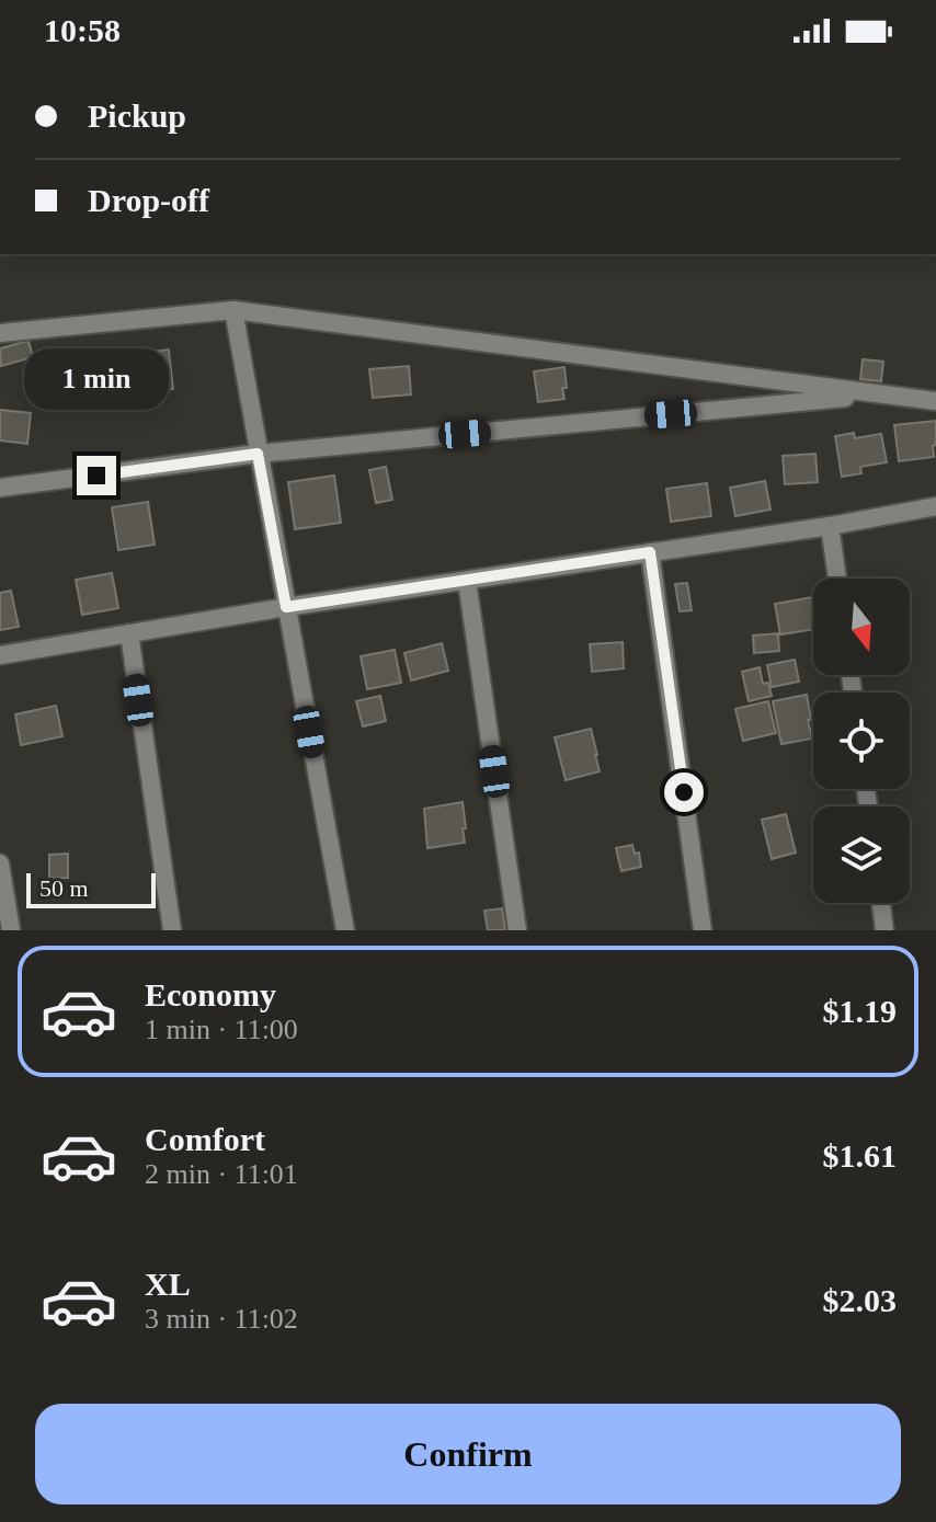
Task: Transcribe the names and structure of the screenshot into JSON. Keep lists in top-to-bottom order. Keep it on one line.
{"scale_bar":"50 m","north":"bottom","page":{"status":"10:58","banner":["Pickup","Drop-off"],"bubble":"1 min","scale":"50 m","list":[{"name":"Economy","note":"1 min · 11:00","value":"$1.19"},{"name":"Comfort","note":"2 min · 11:01","value":"$1.61"},{"name":"XL","note":"3 min · 11:02","value":"$2.03"}],"buttons":"Confirm"}}
